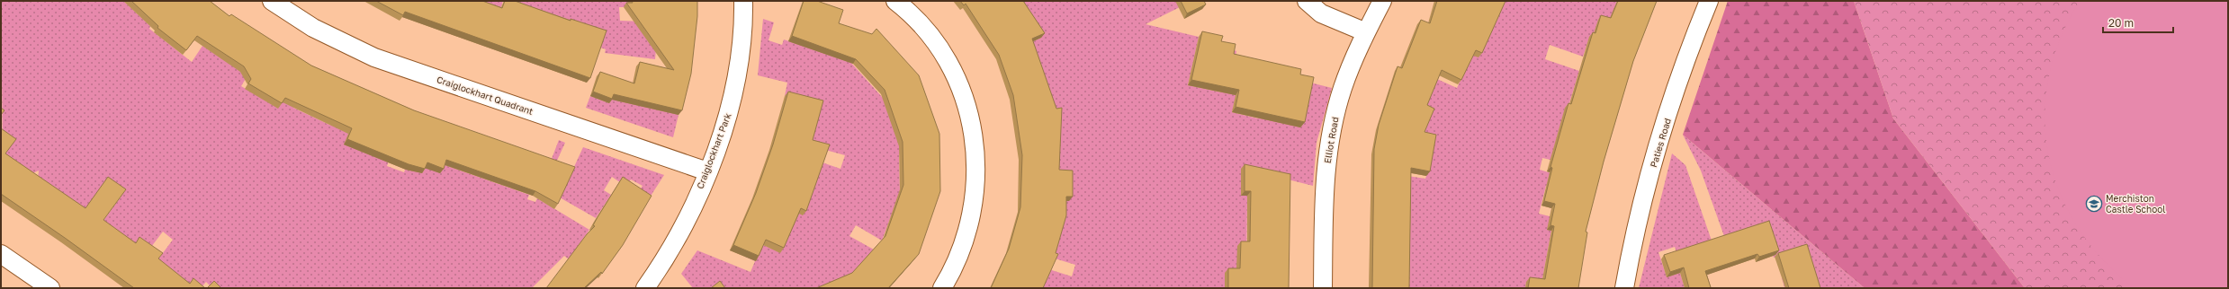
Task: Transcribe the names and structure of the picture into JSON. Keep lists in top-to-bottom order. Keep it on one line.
{"streets":{"street":["Craiglockhart Quadrant","Elliot Road","Paties Road","Craiglockhart Park"]},"crossings":[["Craiglockhart Quadrant","Craiglockhart Park"]],"places":{"school or university":["Merchiston Castle School"]},"scale_bar":"20 m"}
